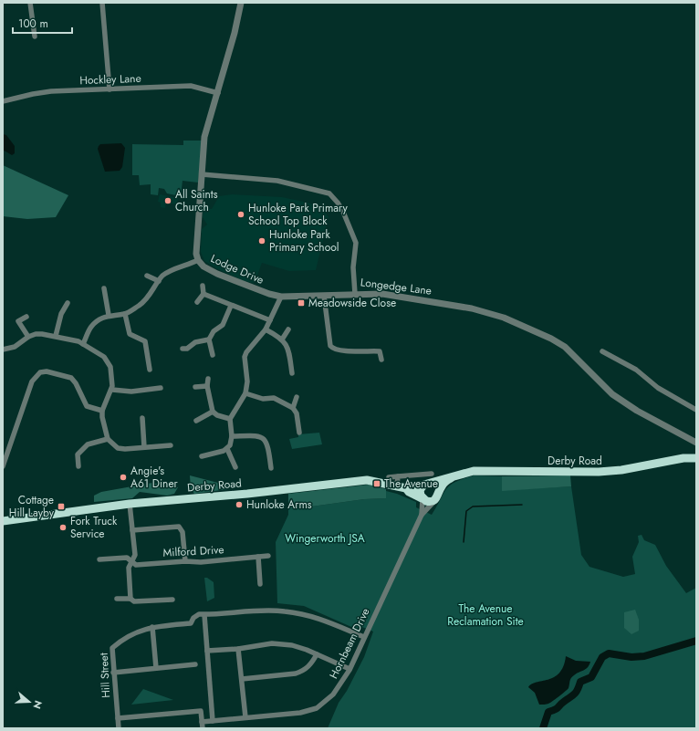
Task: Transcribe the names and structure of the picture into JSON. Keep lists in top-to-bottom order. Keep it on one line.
{"streets":{"highway":["Derby Road"],"street":["Hockley Lane","Lodge Drive","Longedge Lane","Milford Drive","Hornbeam Drive","Hill Street"]},"crossings":[["Lodge Drive","Longedge Lane"],["Derby Road","Hornbeam Drive"],["Hornbeam Drive","Hill Street"]],"parks":["Wingerworth JSA","The Avenue Reclamation Site"],"places":{"other":["All Saints Church","Hunloke Park Primary School Top Block","Hunloke Park Primary School","Angie's A61 Diner","Hunloke Arms","Fork Truck Service"],"transit":["Meadowside Close","The Avenue","Cottage Hill Layby"]},"scale_bar":"100 m","north":"right"}
